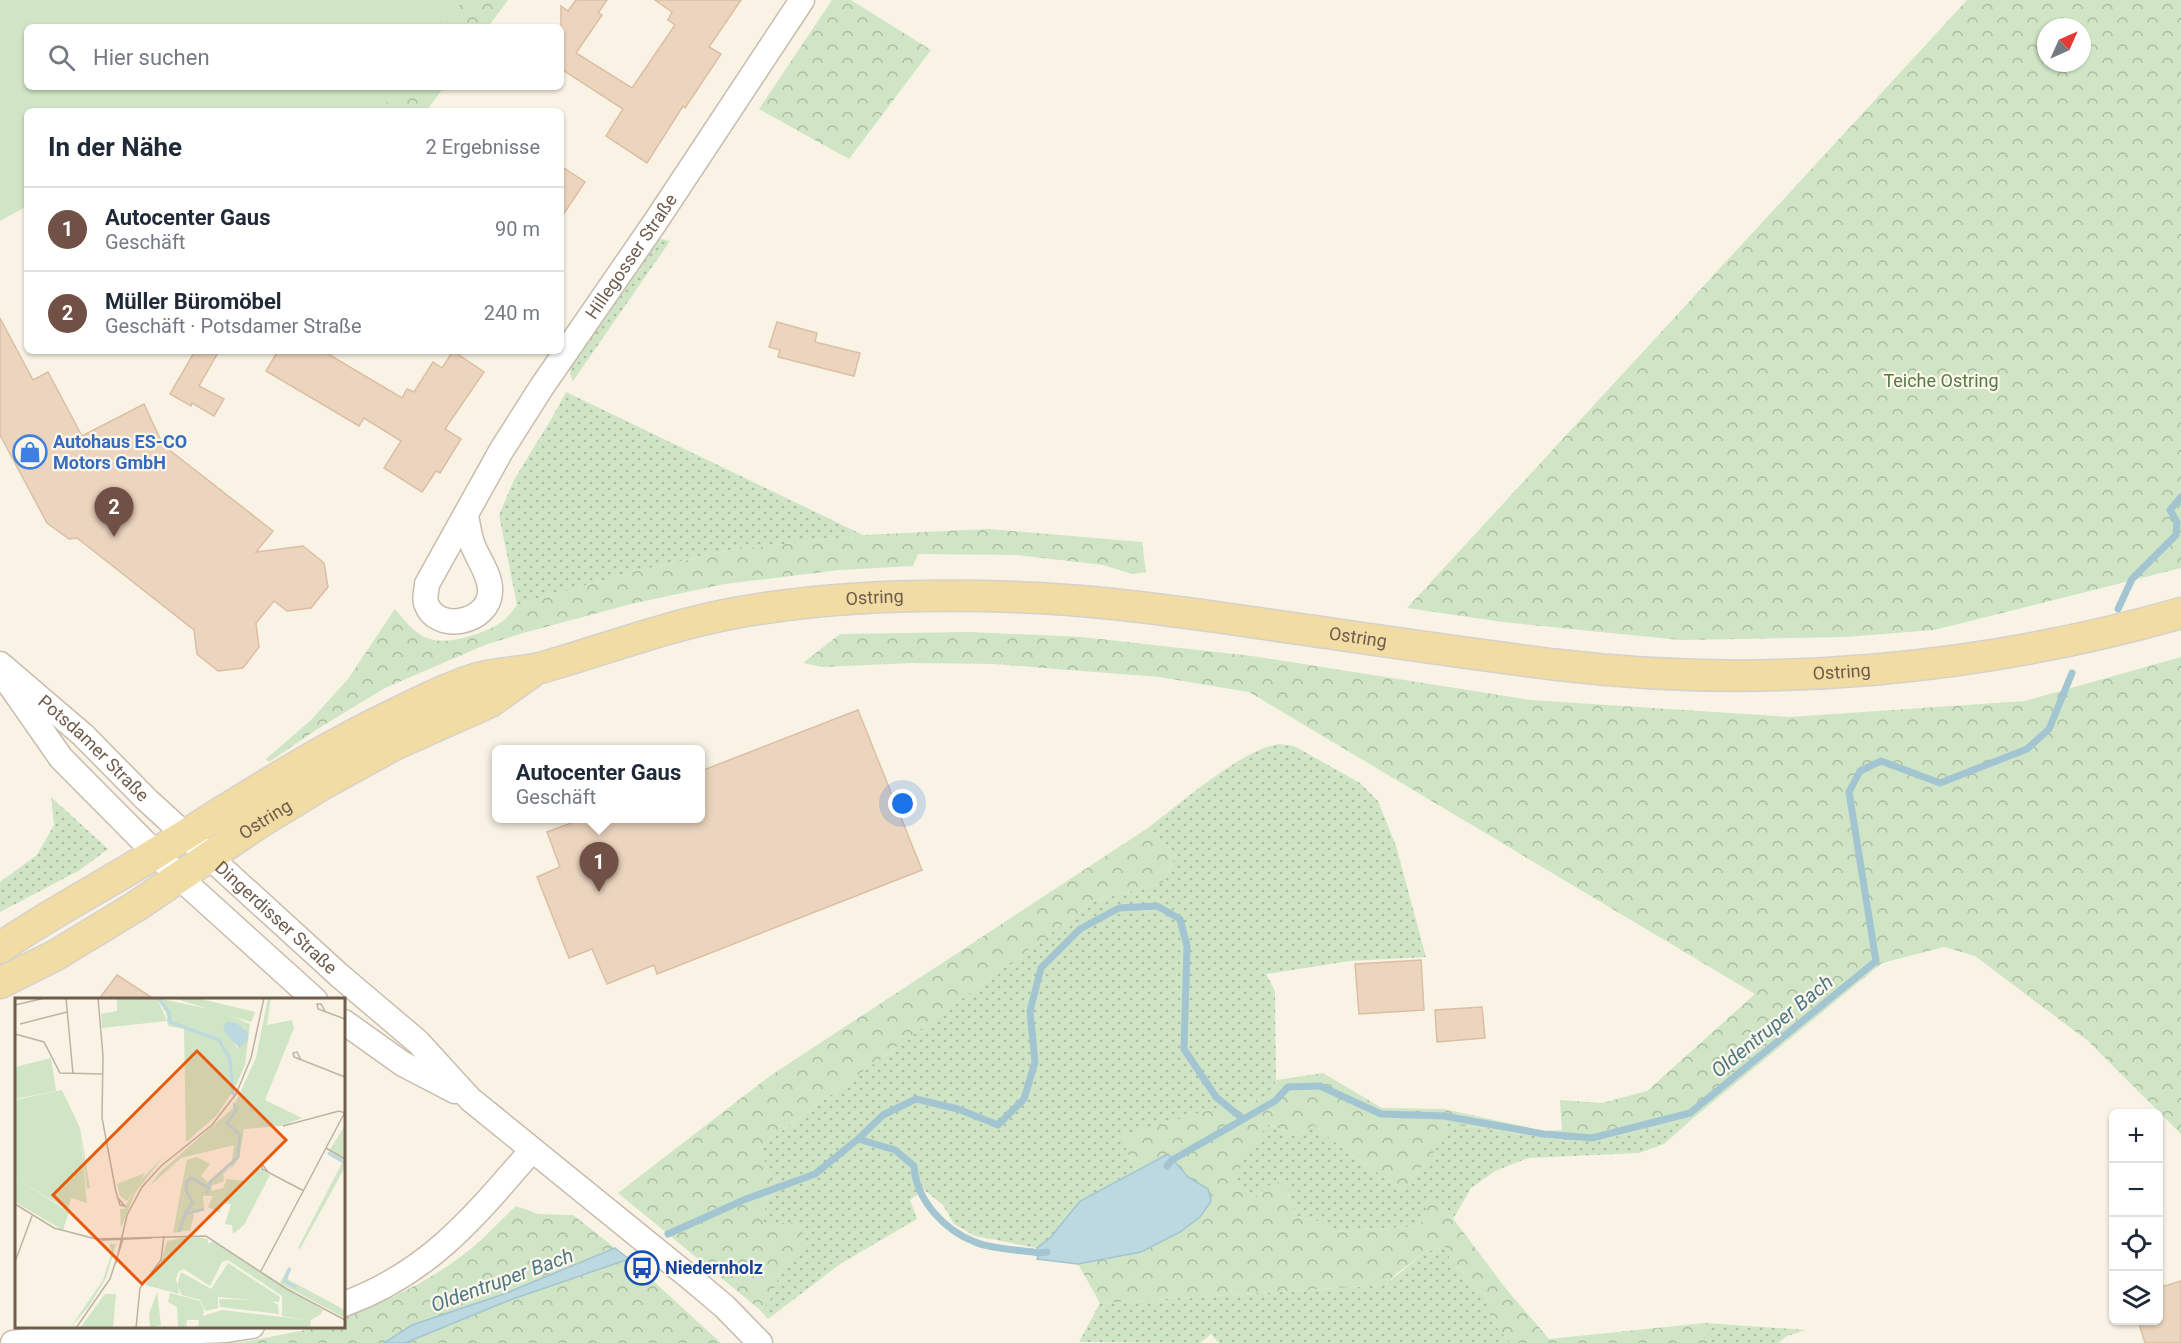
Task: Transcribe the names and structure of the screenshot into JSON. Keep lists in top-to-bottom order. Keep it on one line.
{"streets":{"main road":["Ostring"],"street":["Hillegosser Straße","Potsdamer Straße","Dingerdisser Straße"]},"crossings":[["Ostring","Potsdamer Straße"],["Ostring","Dingerdisser Straße"],["Potsdamer Straße","Dingerdisser Straße"]],"water":["Oldentruper Bach"],"parks":["Teiche Ostring"],"places":{"shop":["Autohaus ES-CO Motors GmbH"],"bus stop":["Niedernholz"]},"north":"top right","page":{"search":"Hier suchen","heading":["In der Nähe","2 Ergebnisse"],"list":[{"mark":"1","name":"Autocenter Gaus","note":"Geschäft","value":"90 m"},{"mark":"2","name":"Müller Büromöbel","note":"Geschäft · Potsdamer Straße","value":"240 m"}],"pins":["2","1"],"popup":["Autocenter Gaus","Geschäft"],"map_buttons":["+","−"]}}
